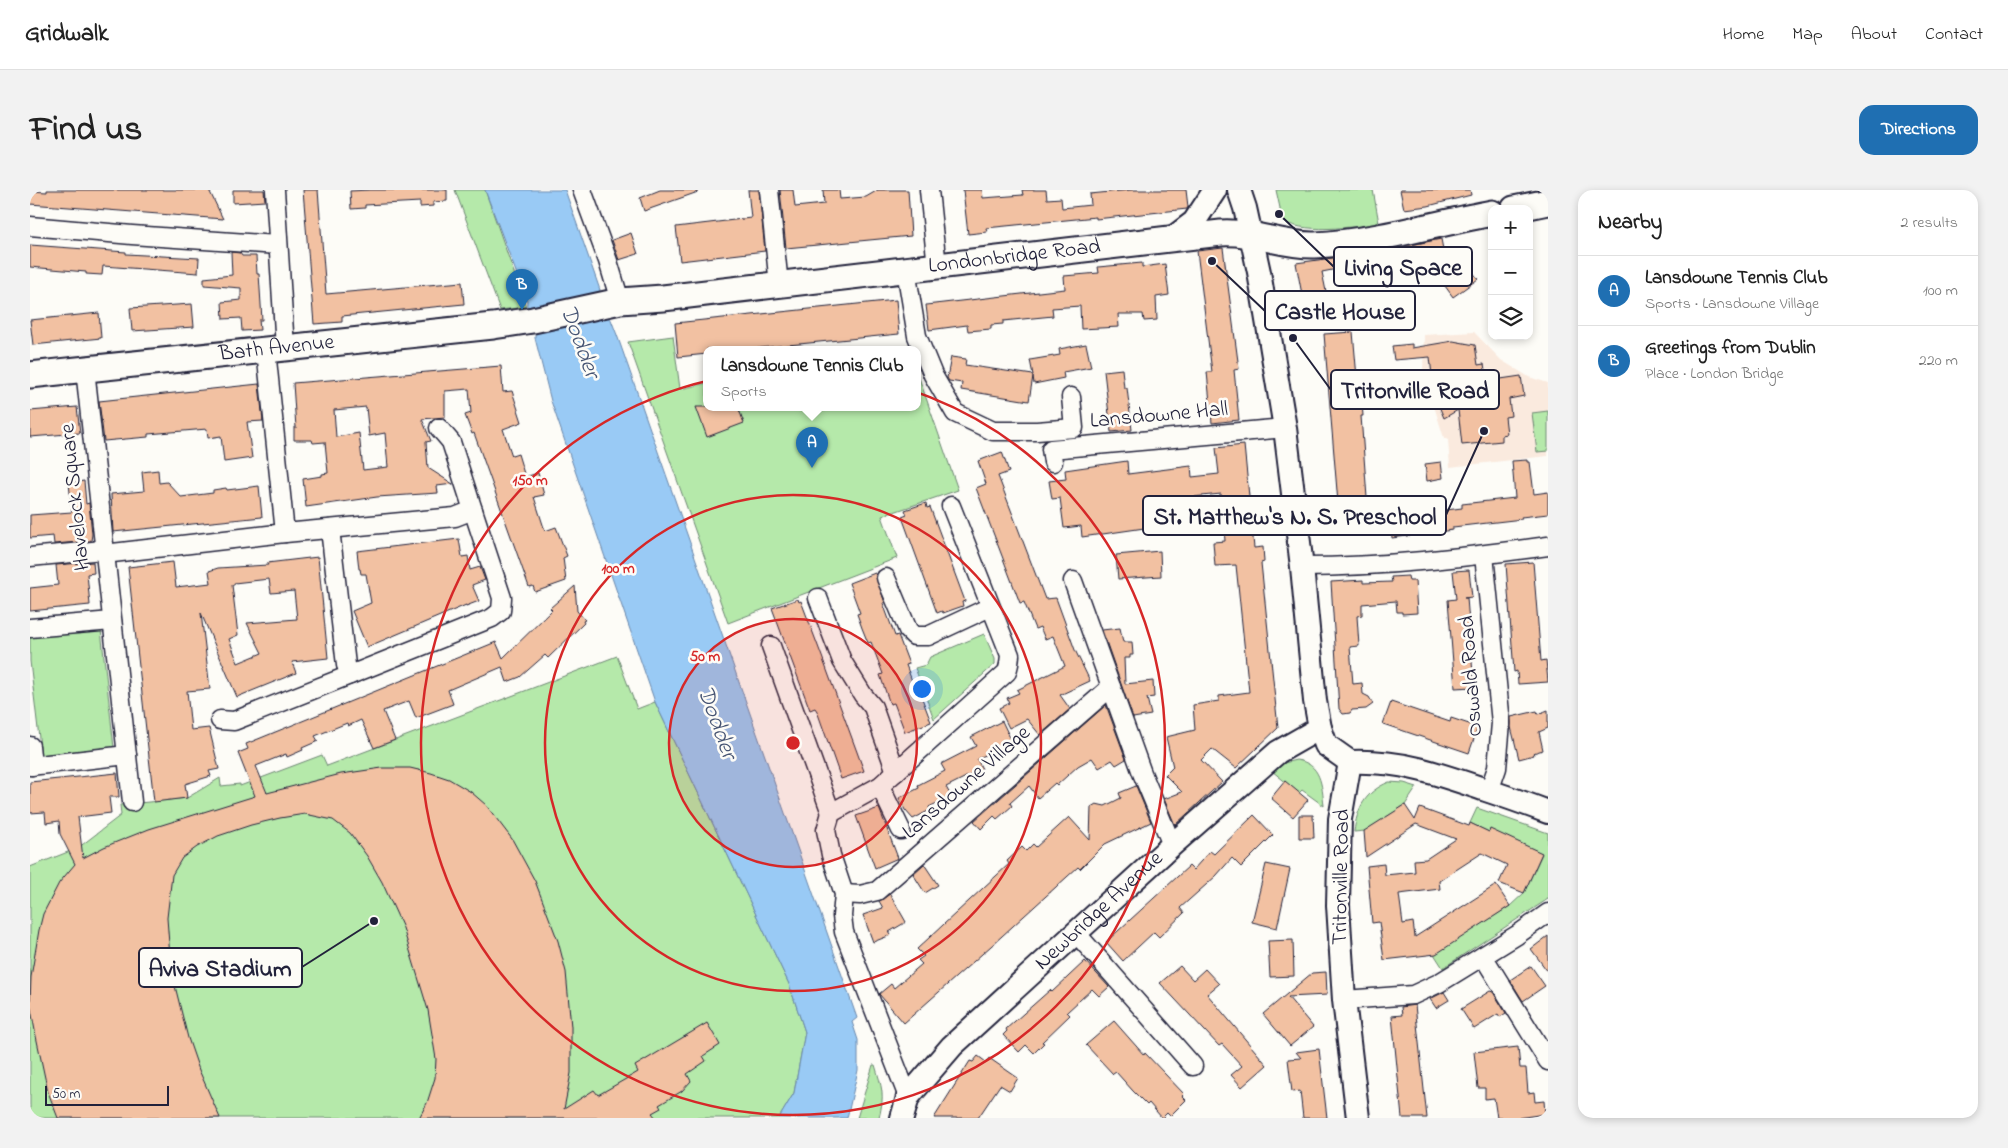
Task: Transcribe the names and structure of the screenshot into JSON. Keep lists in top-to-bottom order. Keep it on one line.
{"streets":{"main road":["Londonbridge Road","Bath Avenue"],"street":["Lansdowne Hall","Havelock Square","Oswald Road","Lansdowne Village","Tritonville Road","Newbridge Avenue"]},"crossings":[["Londonbridge Road","Bath Avenue"],["Bath Avenue","Havelock Square"]],"water":["Dodder"],"places":["Living Space","Castle House","Tritonville Road","St. Matthew's N. S. Preschool","Aviva Stadium"],"scale_bar":"50 m","page":{"header":"Gridwalk","nav":["Home","Map","About","Contact"],"title":"Find us","buttons":"Directions","heading":["Nearby","2 results"],"map_buttons":["+","−"],"list":[{"mark":"A","name":"Lansdowne Tennis Club","note":"Sports · Lansdowne Village","value":"100 m"},{"mark":"B","name":"Greetings from Dublin","note":"Place · London Bridge","value":"220 m"}],"pins":["B","A"],"popup":["Lansdowne Tennis Club","Sports"],"scale":"50 m"},"rings":["150 m","100 m","50 m"]}
